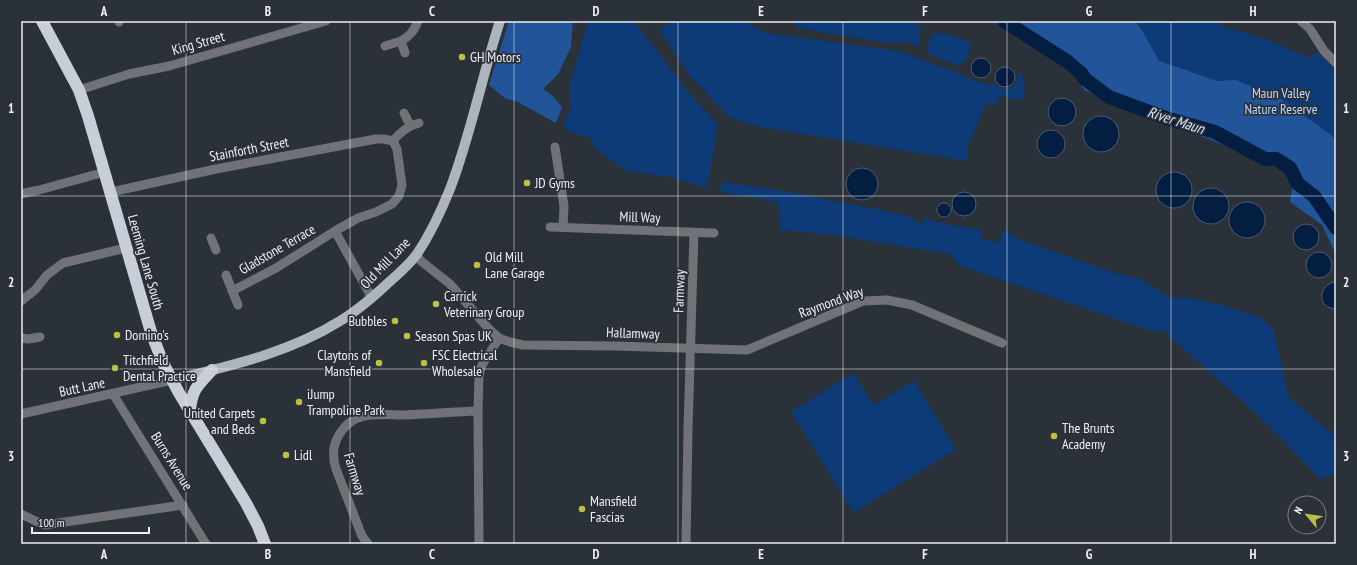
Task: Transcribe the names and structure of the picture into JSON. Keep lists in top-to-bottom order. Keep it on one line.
{"streets":{"highway":["Leeming Lane South"],"main road":["Old Mill Lane"],"street":["King Street","Stainforth Street","Mill Way","Gladstone Terrace","Farmway","Raymond Way","Hallamway","Butt Lane","Burns Avenue"]},"crossings":[["King Street","Leeming Lane South"],["Stainforth Street","Gladstone Terrace"],["Stainforth Street","Leeming Lane South"],["Mill Way","Farmway"],["Gladstone Terrace","Old Mill Lane"],["Leeming Lane South","Old Mill Lane"],["Leeming Lane South","Butt Lane"],["Old Mill Lane","Hallamway"],["Old Mill Lane","Butt Lane"],["Farmway","Raymond Way"],["Farmway","Hallamway"],["Raymond Way","Hallamway"],["Butt Lane","Burns Avenue"]],"water":["River Maun"],"parks":["Maun Valley Nature Reserve"],"places":["GH Motors","JD Gyms","Old Mill Lane Garage","Carrick Veterinary Group","Bubbles","Domino's","Season Spas UK","Claytons of Mansfield","FSC Electrical Wholesale","Titchfield Dental Practice","iJump Trampoline Park","United Carpets and Beds","The Brunts Academy","Lidl","Mansfield Fascias"],"scale_bar":"100 m","north":"top left","grid":{"columns":["A","B","C","D","E","F","G","H"],"rows":["1","2","3"]}}
